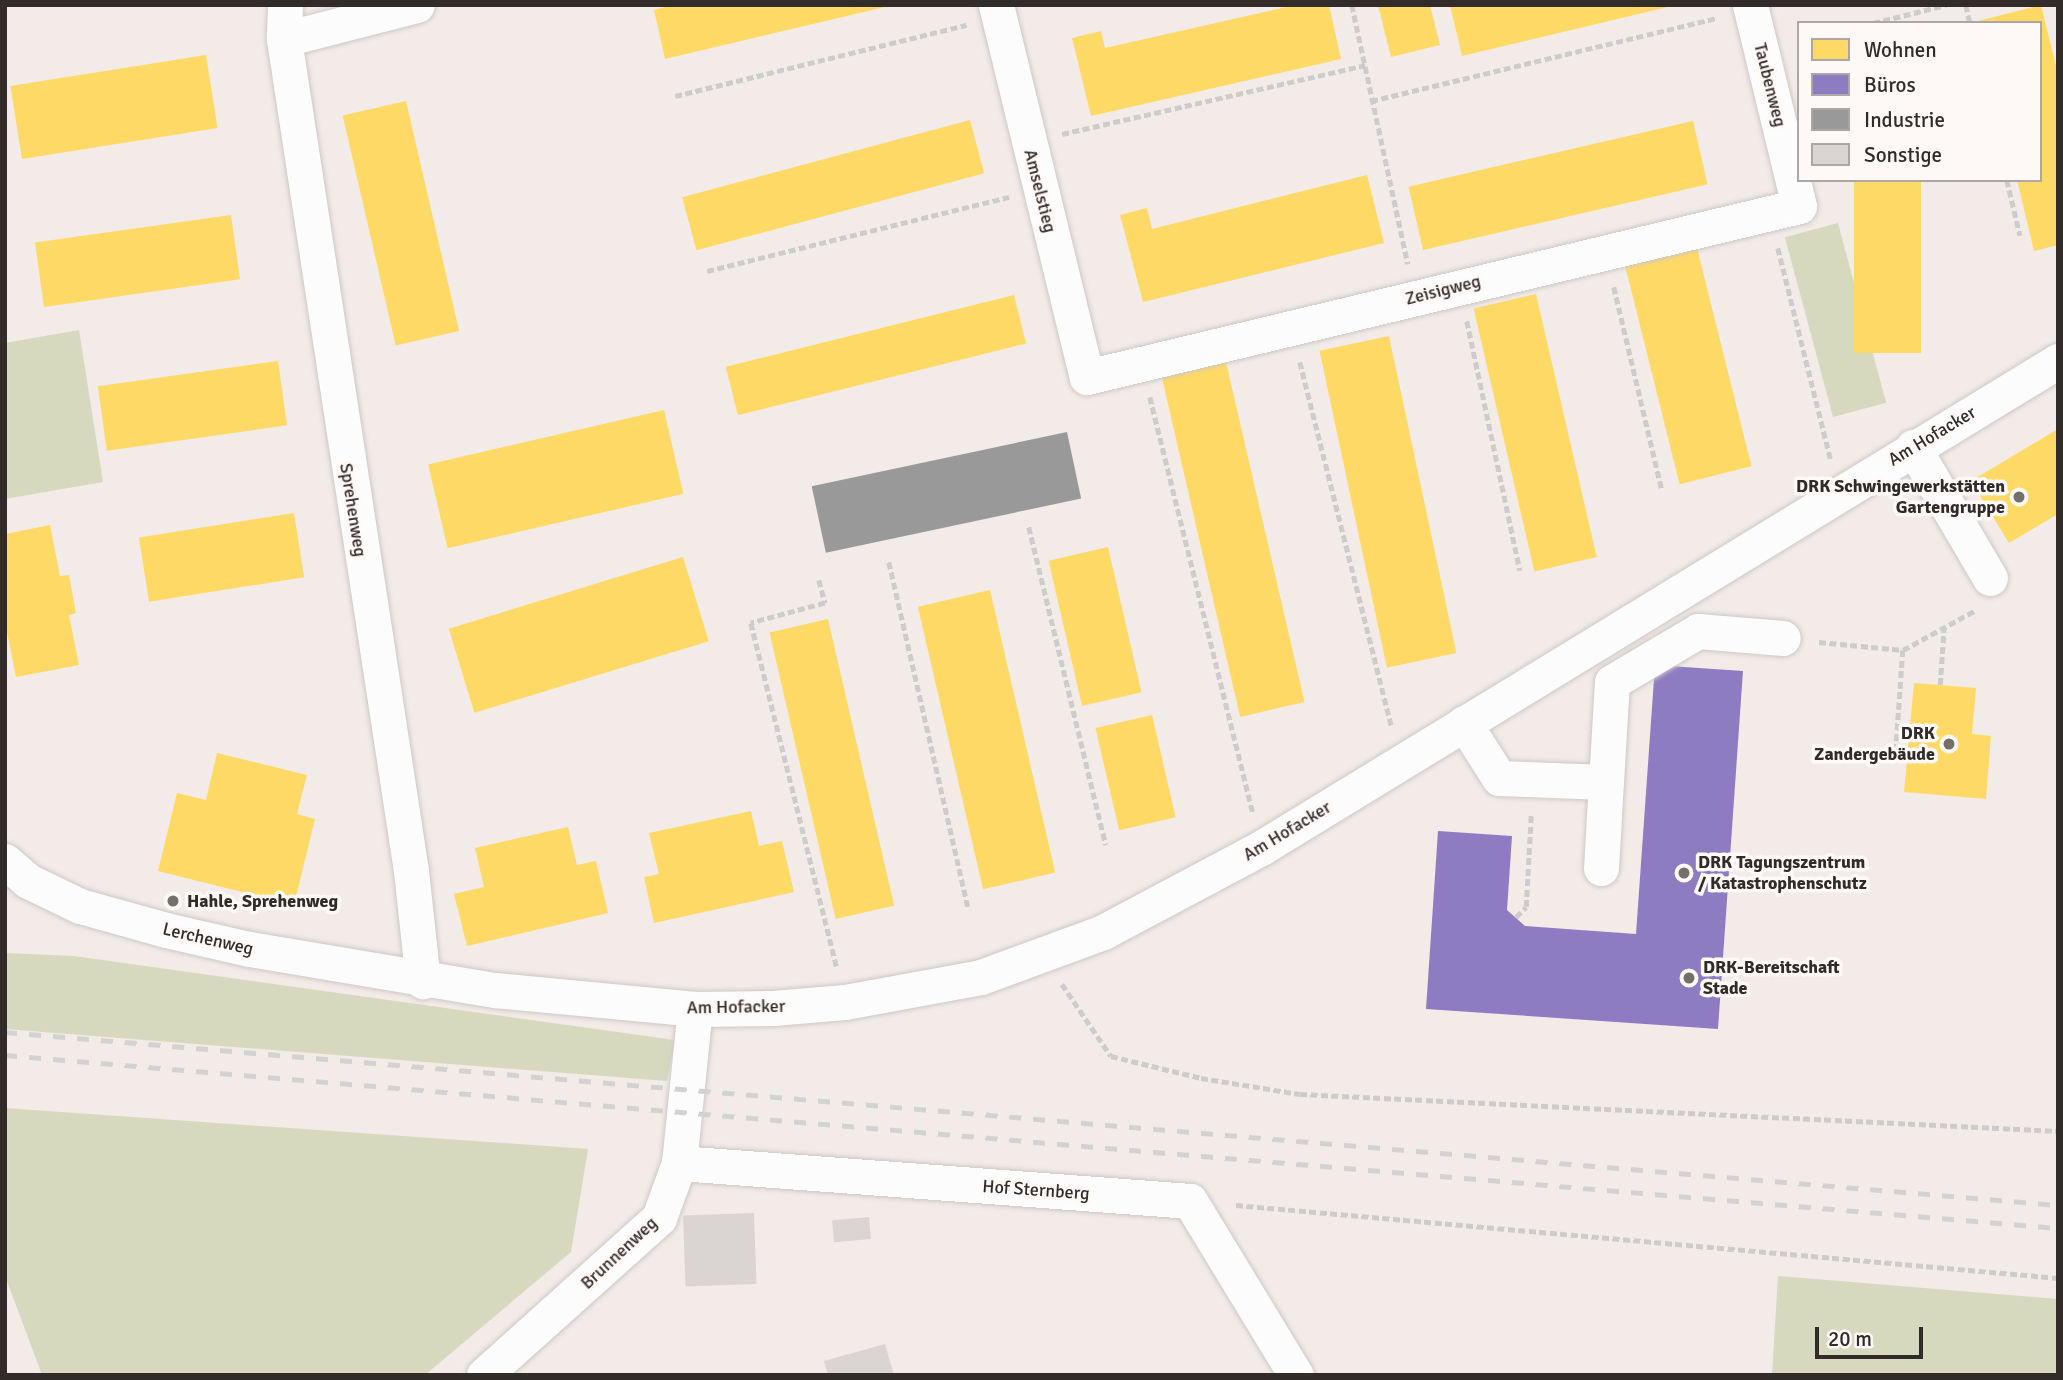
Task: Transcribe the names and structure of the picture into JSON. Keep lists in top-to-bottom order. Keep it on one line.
{"streets":{"street":["Taubenweg","Amselstieg","Zeisigweg","Am Hofacker","Sprehenweg","Lerchenweg","Hof Sternberg","Brunnenweg"]},"crossings":[["Taubenweg","Zeisigweg"],["Amselstieg","Zeisigweg"],["Am Hofacker","Sprehenweg"],["Am Hofacker","Lerchenweg"],["Am Hofacker","Brunnenweg"],["Sprehenweg","Lerchenweg"],["Hof Sternberg","Brunnenweg"]],"places":["DRK Schwingewerkstätten Gartengruppe","DRK Zandergebäude","DRK Tagungszentrum / Katastrophenschutz","Hahle, Sprehenweg","DRK-Bereitschaft Stade"],"legend":["Wohnen","Büros","Industrie","Sonstige"],"scale_bar":"20 m"}
